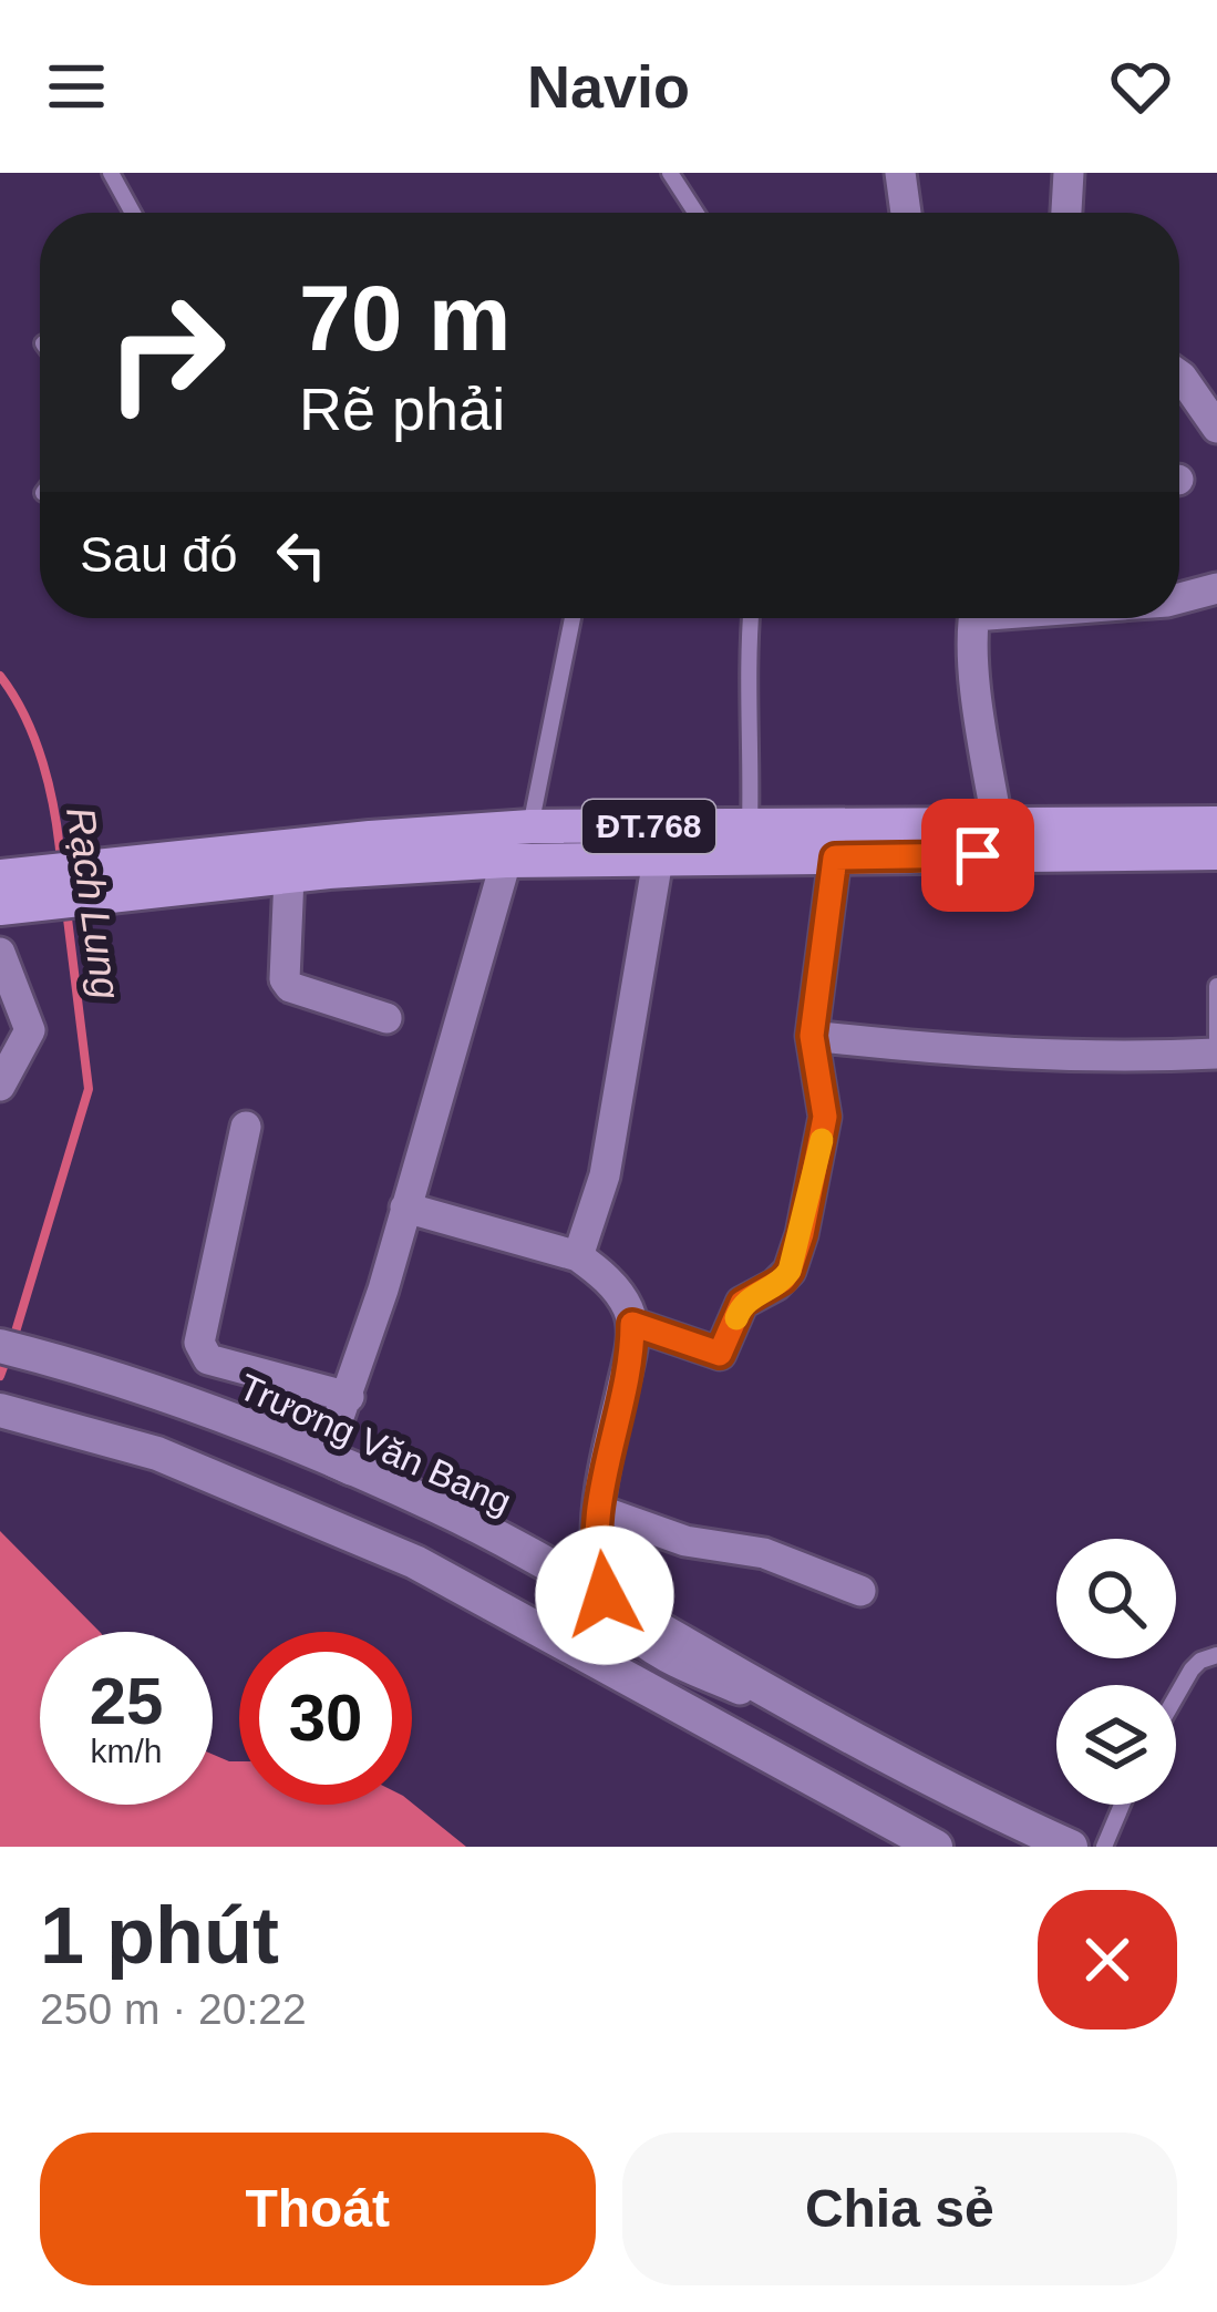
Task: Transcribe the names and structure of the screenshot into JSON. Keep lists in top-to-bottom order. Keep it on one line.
{"streets":{"main road":["ĐT.768","Trương Văn Bang"]},"water":["Rạch Lung"],"page":{"header":"Navio","turn":["70 m","Rẽ phải"],"then":"Sau đó","speed":"25 km/h","limit":"30","heading":["1 phút","250 m · 20:22"],"buttons":["Thoát","Chia sẻ"]}}
